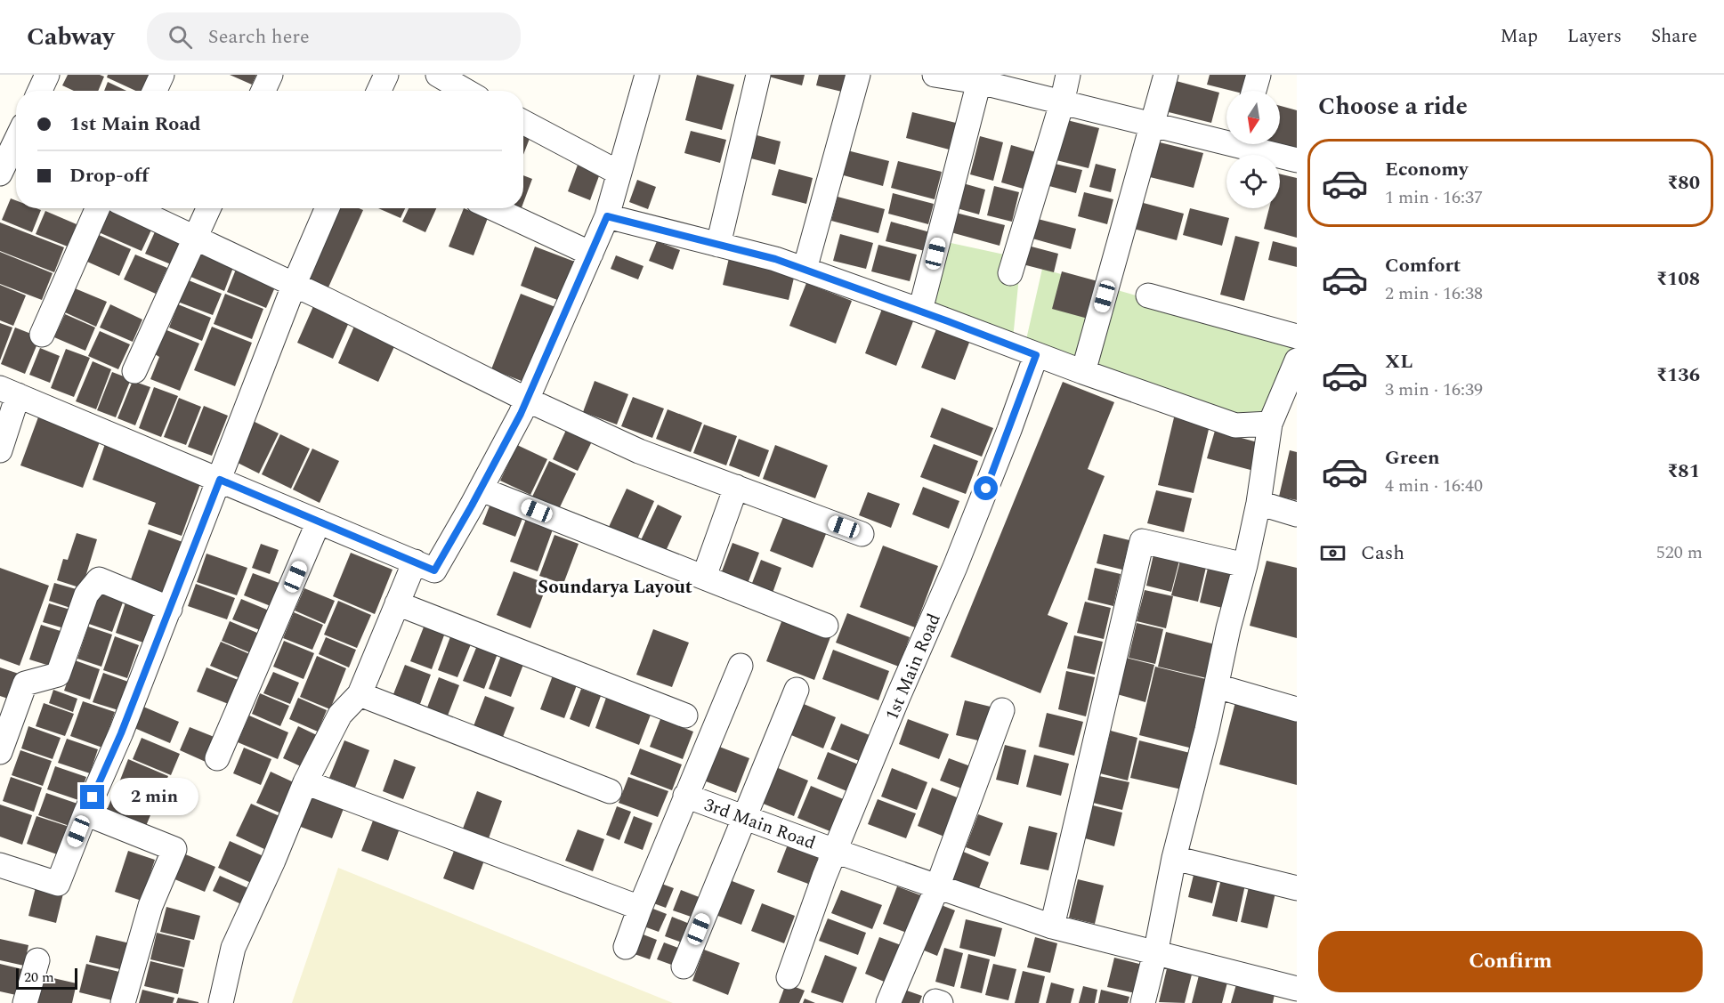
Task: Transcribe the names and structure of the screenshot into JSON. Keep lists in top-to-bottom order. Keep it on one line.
{"streets":{"street":["1st Main Road","3rd Main Road"]},"crossings":[["1st Main Road","3rd Main Road"]],"districts":["Soundarya Layout"],"scale_bar":"20 m","north":"bottom","page":{"header":"Cabway","search":"Search here","nav":["Map","Layers","Share"],"heading":"Choose a ride","banner":["1st Main Road","Drop-off"],"list":[{"name":"Economy","note":"1 min · 16:37","value":"₹80"},{"name":"Comfort","note":"2 min · 16:38","value":"₹108"},{"name":"XL","note":"3 min · 16:39","value":"₹136"},{"name":"Green","note":"4 min · 16:40","value":"₹81"}],"pay":["Cash","520 m"],"bubble":"2 min","buttons":"Confirm","scale":"20 m"}}
